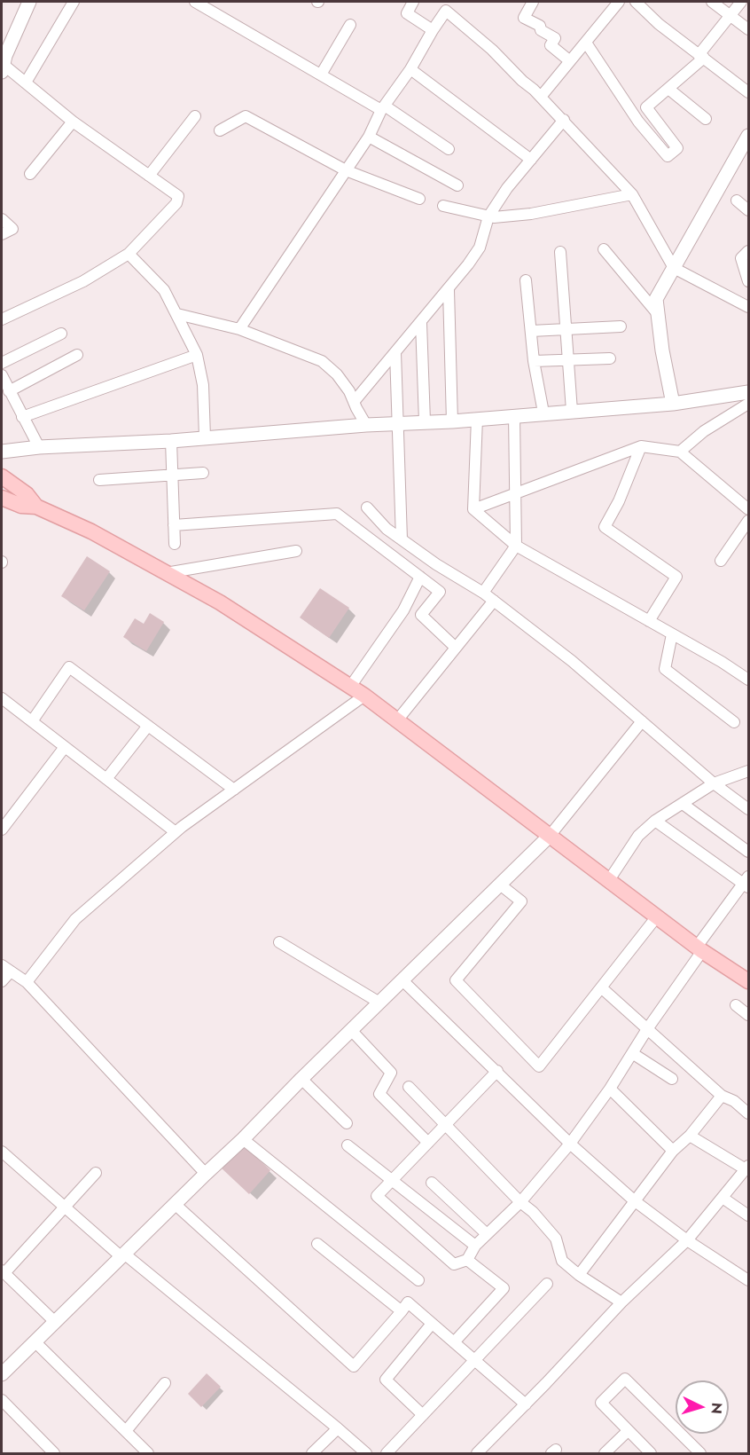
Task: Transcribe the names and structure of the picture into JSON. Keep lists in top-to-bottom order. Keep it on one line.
{"north":"right"}
